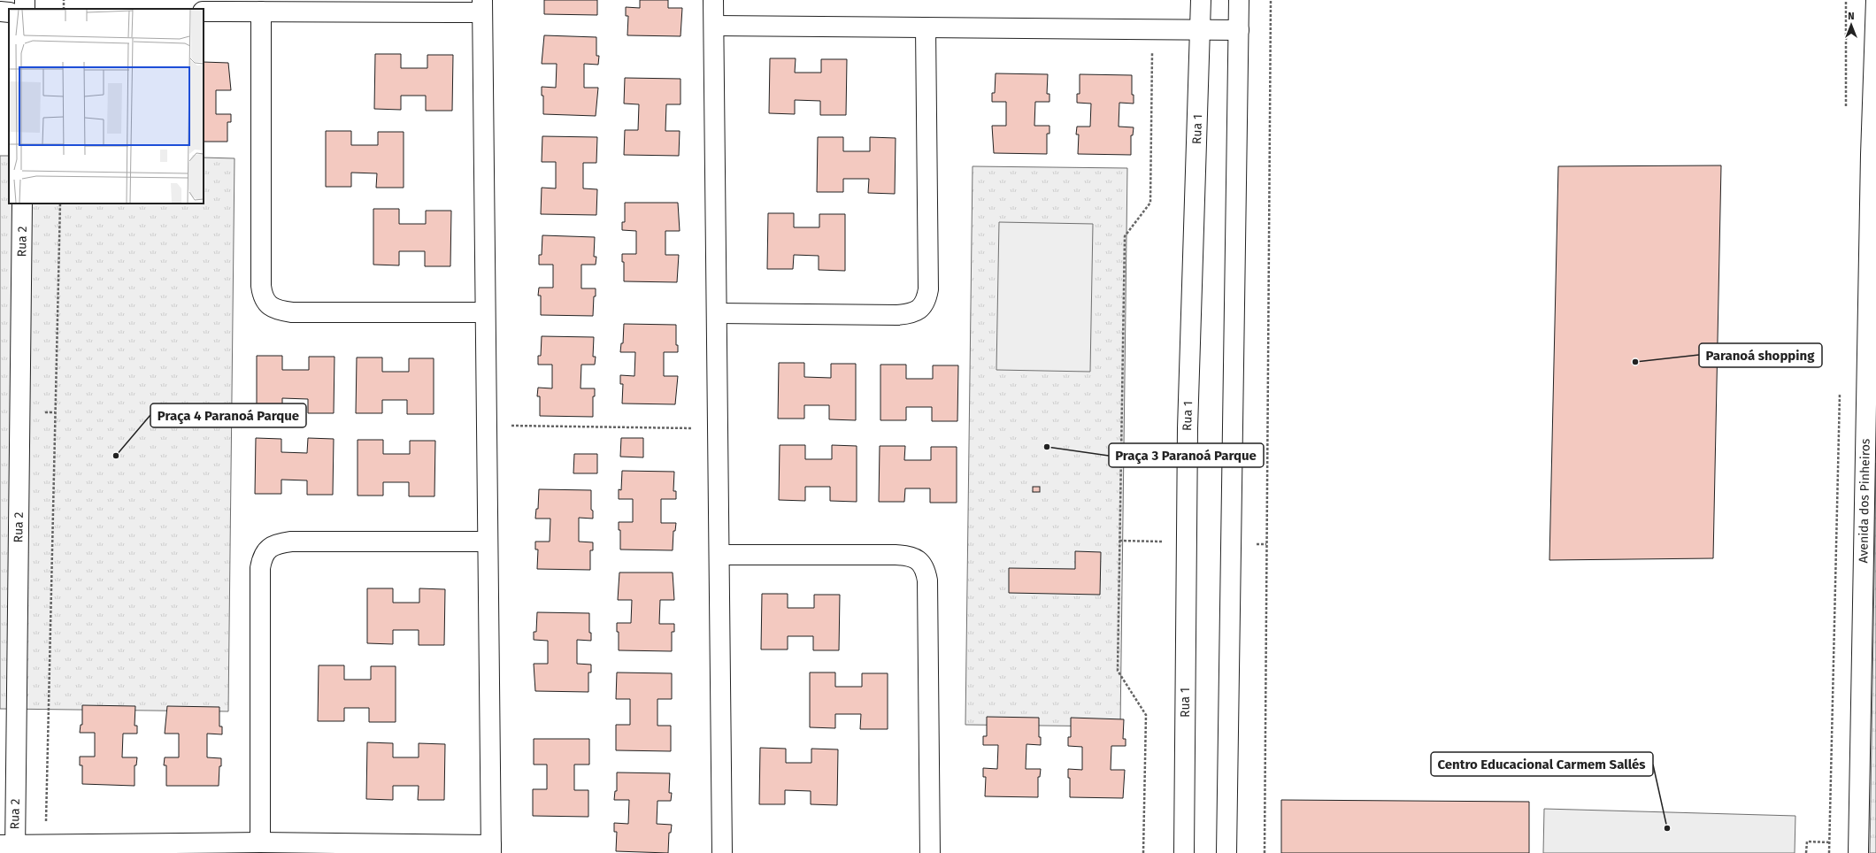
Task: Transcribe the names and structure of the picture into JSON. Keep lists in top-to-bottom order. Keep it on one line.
{"streets":{"street":["Rua 1","Rua 2","Avenida dos Pinheiros"]},"places":["Paranoá shopping","Praça 3 Paranoá Parque","Praça 4 Paranoá Parque","Centro Educacional Carmem Sallés"],"north":"top"}
